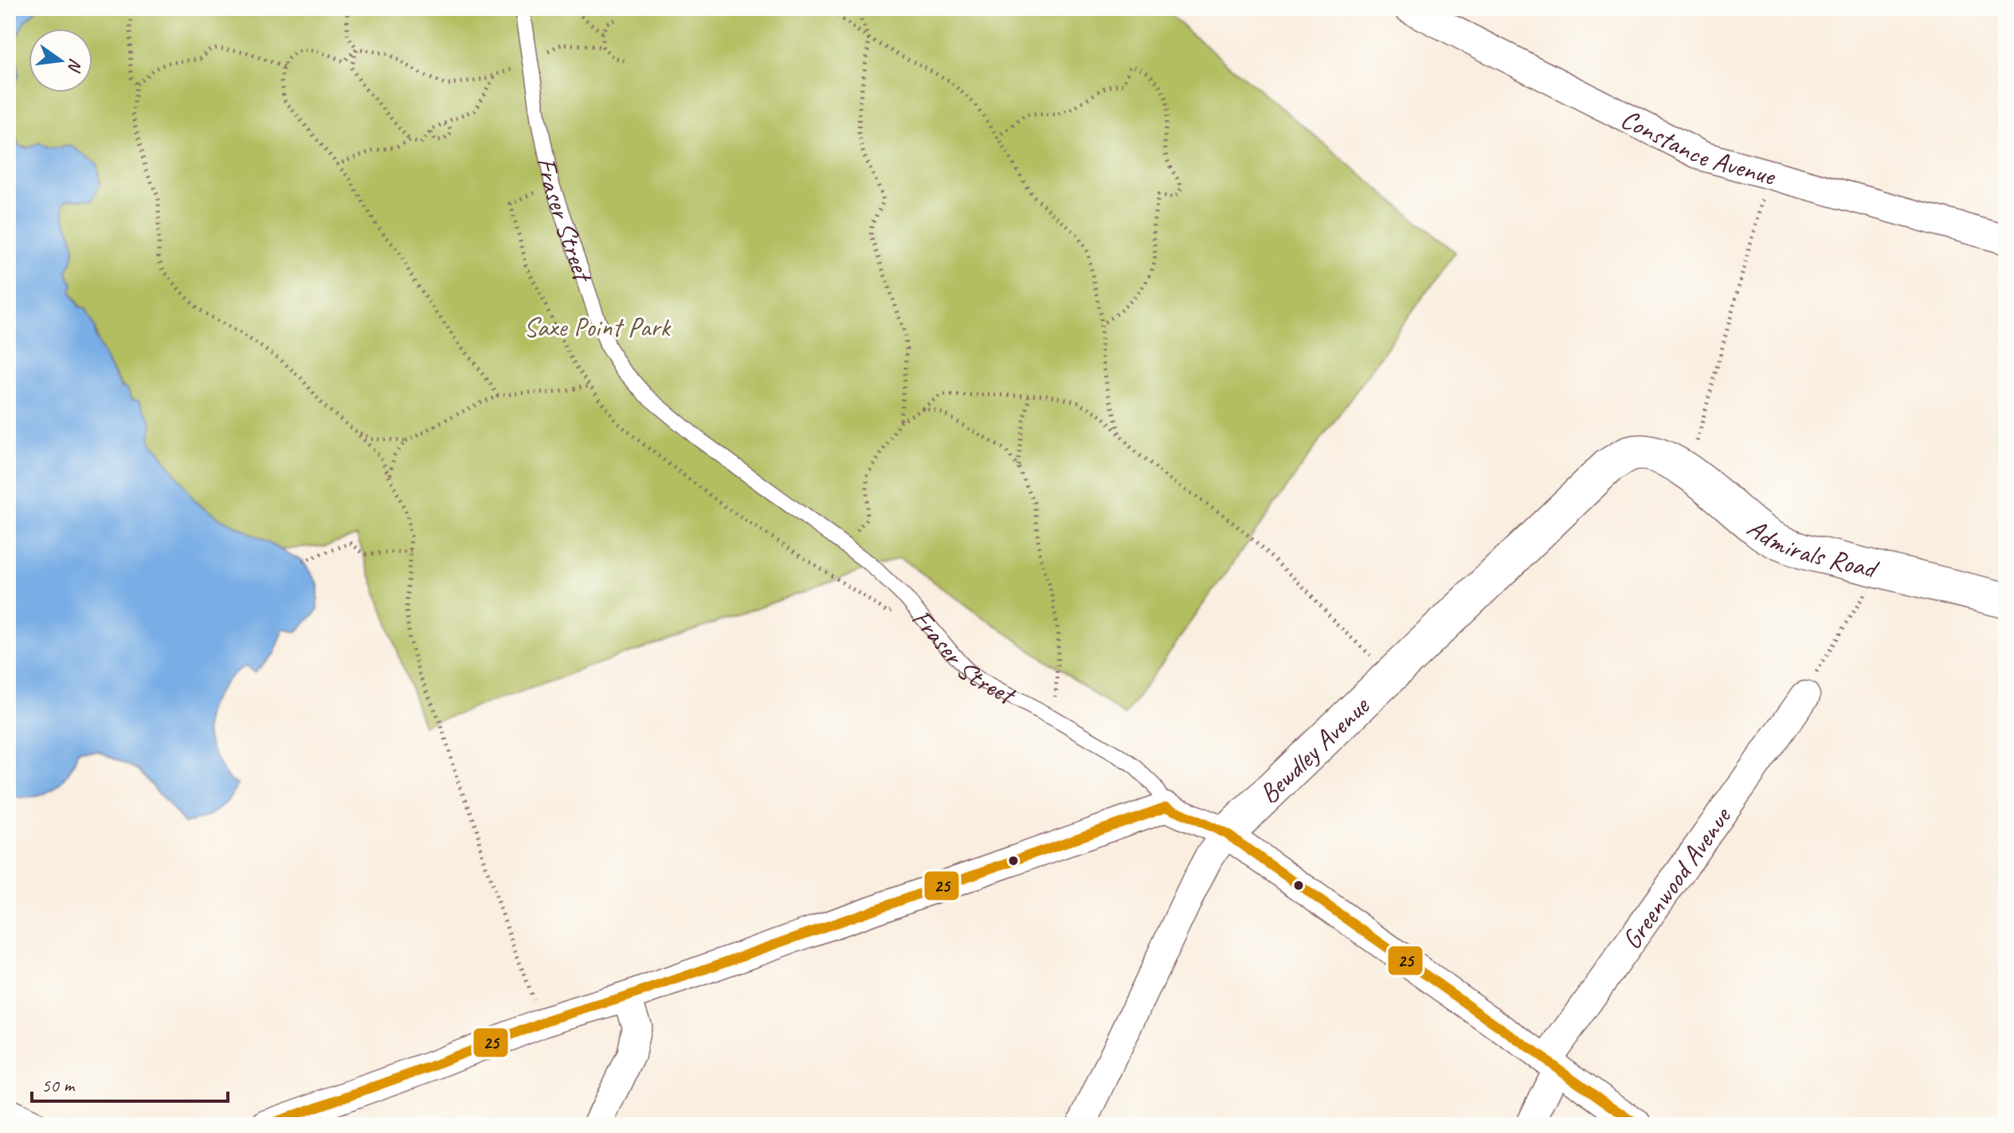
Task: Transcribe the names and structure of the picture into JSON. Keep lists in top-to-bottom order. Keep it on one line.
{"streets":{"street":["Constance Avenue","Admirals Road","Bewdley Avenue","Greenwood Avenue"],"lane":["Fraser Street"]},"crossings":[["Admirals Road","Bewdley Avenue"]],"parks":["Saxe Point Park"],"lines":["transit line 25"],"scale_bar":"50 m","north":"right"}
